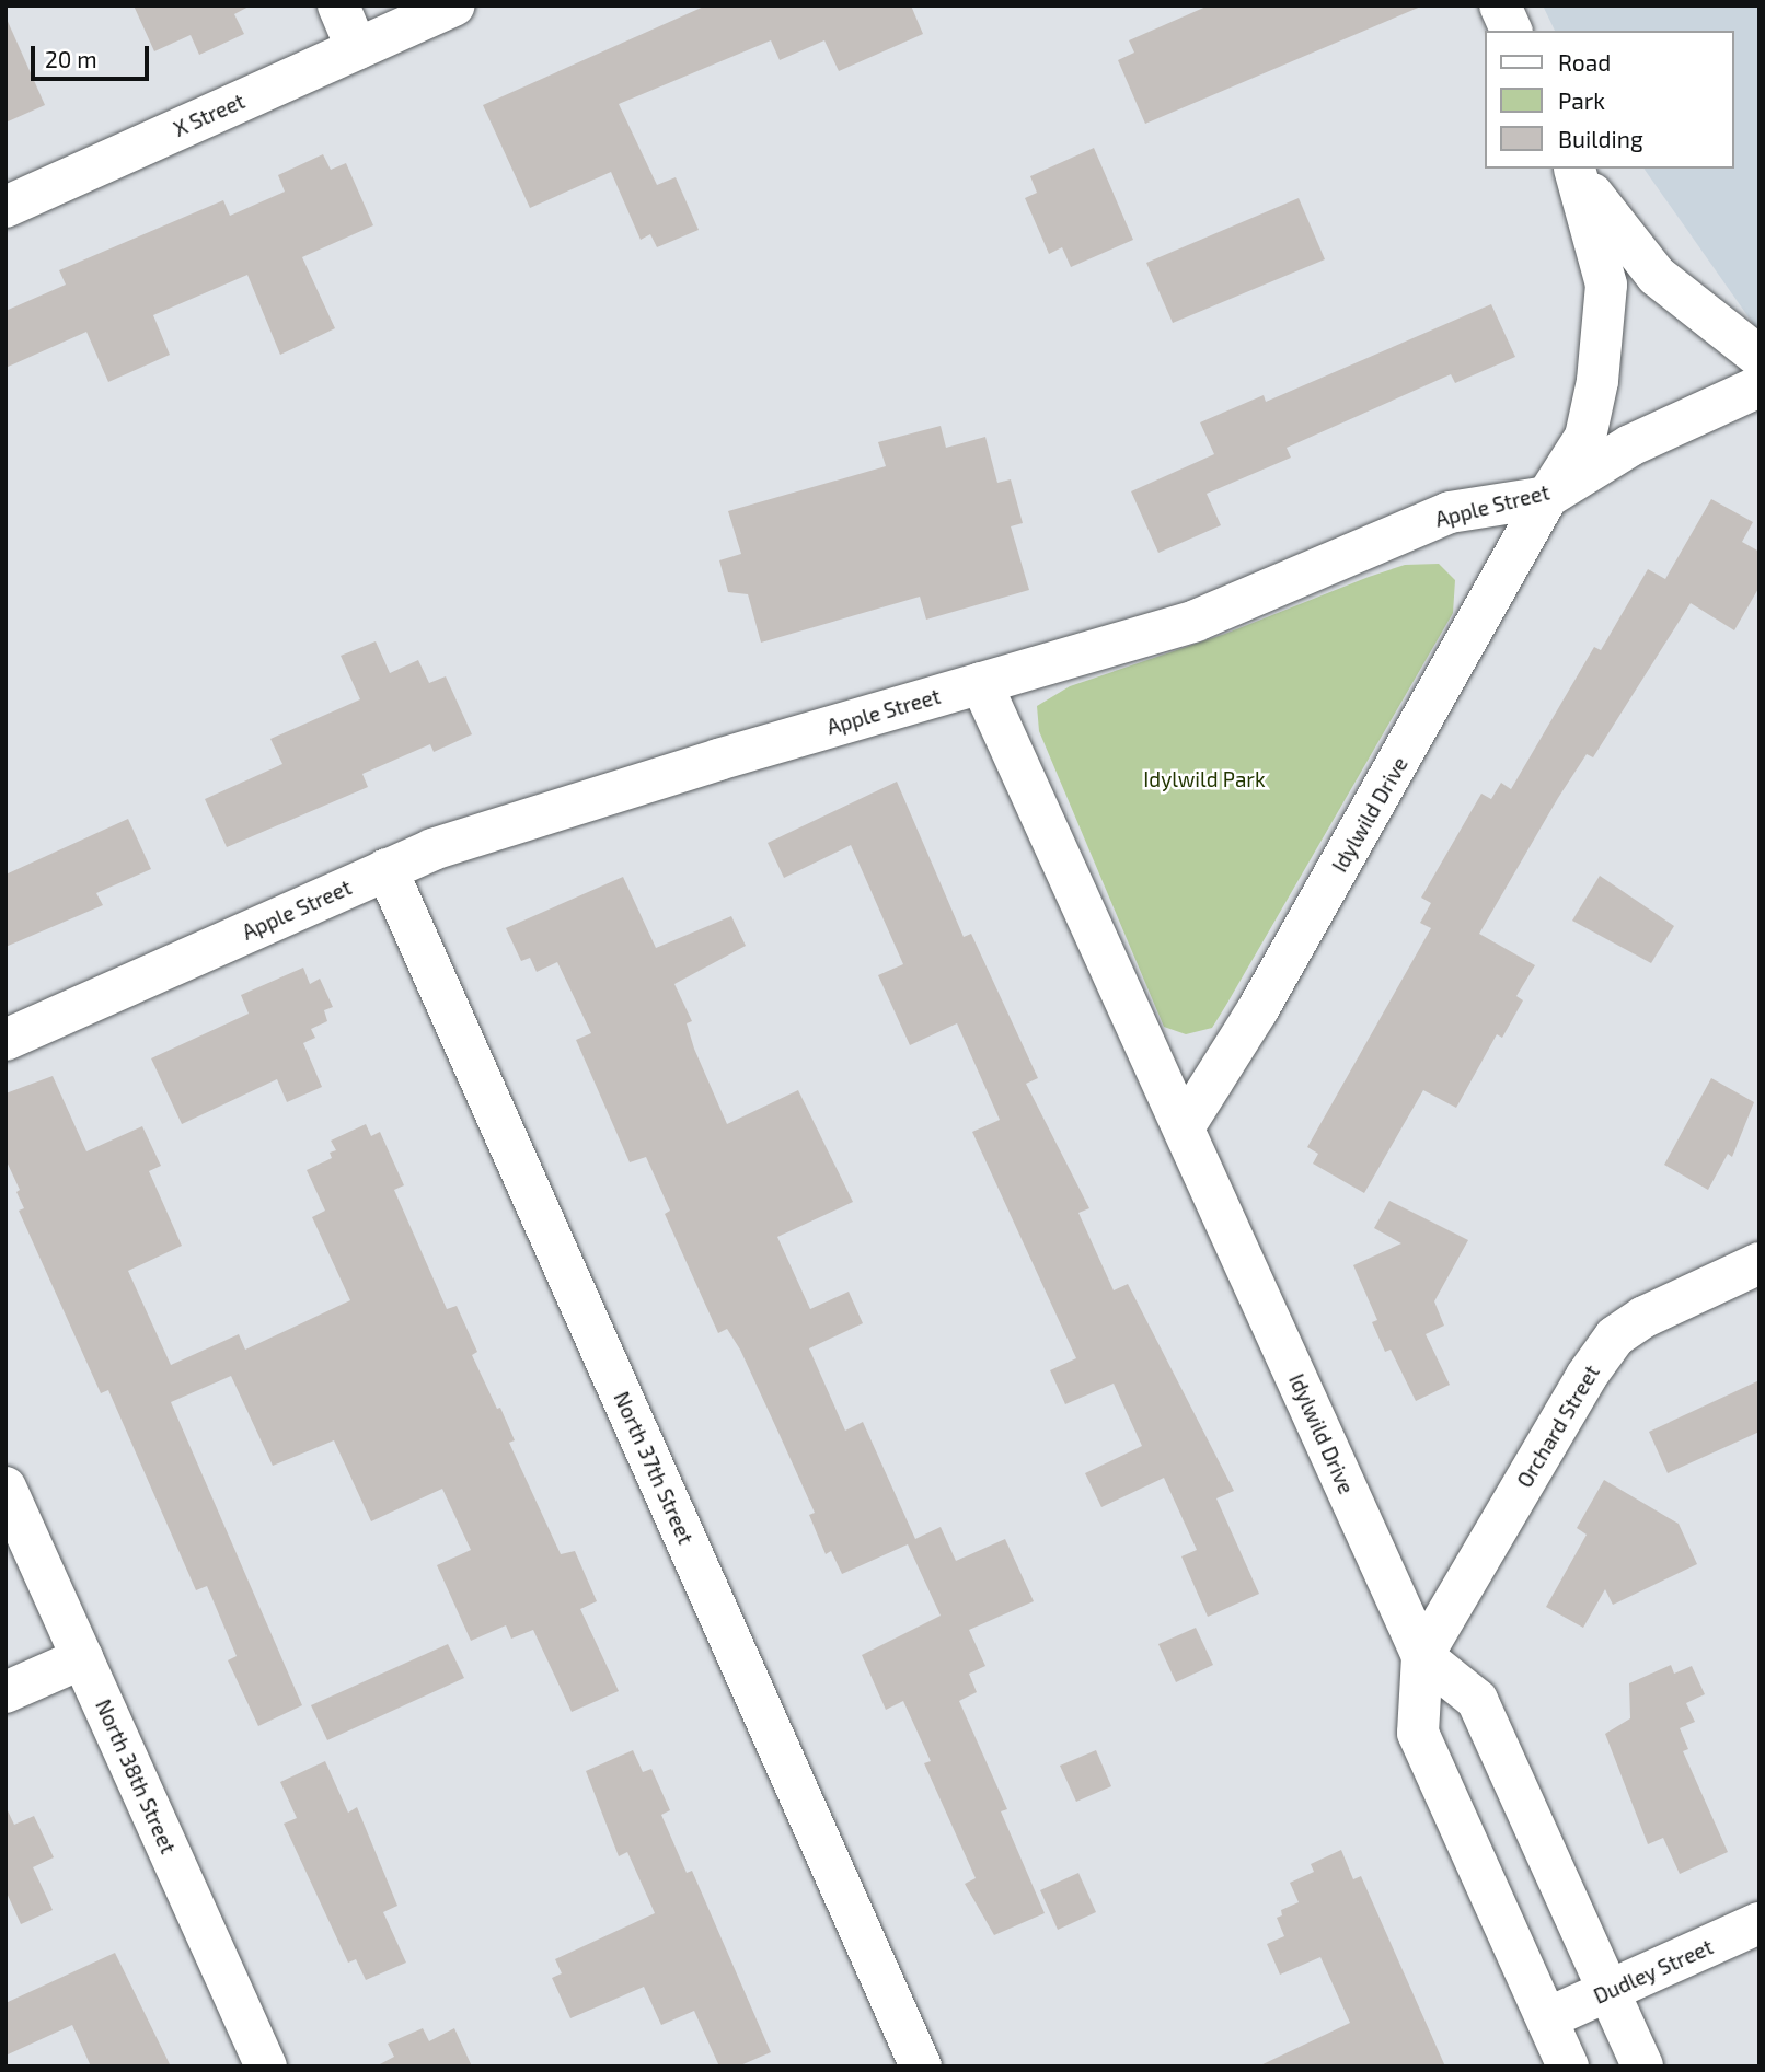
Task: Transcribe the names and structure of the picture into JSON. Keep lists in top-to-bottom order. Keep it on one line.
{"streets":{"street":["X Street","Apple Street","Idylwild Drive","Orchard Street","North 37th Street","North 38th Street","Dudley Street"]},"crossings":[["Apple Street","Idylwild Drive"],["Apple Street","North 37th Street"],["Idylwild Drive","Orchard Street"],["Idylwild Drive","Dudley Street"]],"parks":["Idylwild Park"],"legend":["Road","Park","Building"],"scale_bar":"20 m"}
